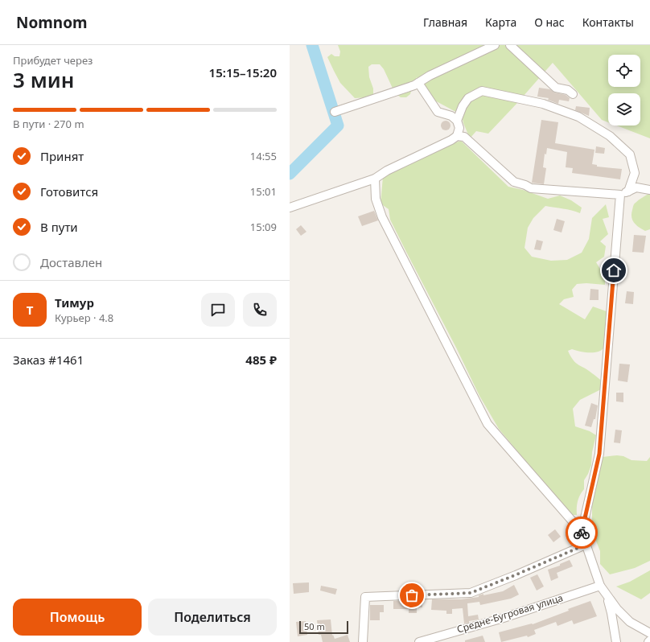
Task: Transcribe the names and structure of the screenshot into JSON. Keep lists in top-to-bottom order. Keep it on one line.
{"streets":{"street":["Средне-Бугровая улица"]},"scale_bar":"50 m","page":{"header":"Nomnom","nav":["Главная","Карта","О нас","Контакты"],"heading":["3 мин","Прибудет через","15:15–15:20"],"panel":["Тимур","Курьер · 4.8","Заказ #1461","485 ₽"],"bar":"В пути · 270 m","list":[["Принят","14:55"],["Готовится","15:01"],["В пути","15:09"],"Доставлен"],"round":"Т","buttons":["Помощь","Поделиться"],"scale":"50 m"}}
